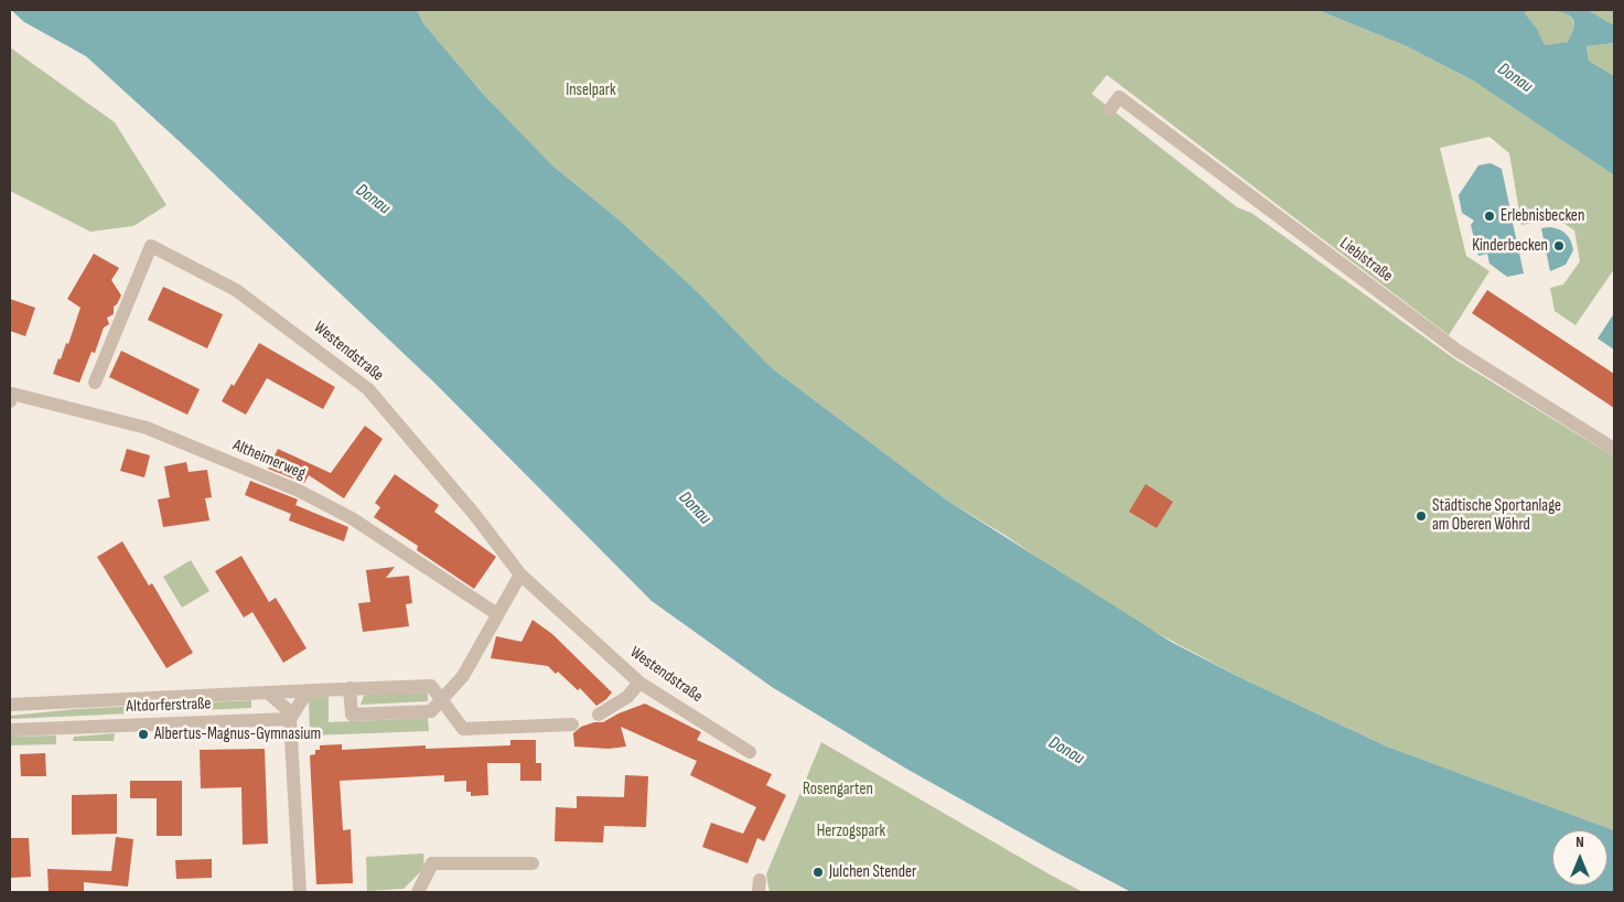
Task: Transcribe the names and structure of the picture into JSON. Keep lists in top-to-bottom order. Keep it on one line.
{"streets":{"street":["Lieblstraße","Westendstraße","Altheimerweg","Altdorferstraße"]},"water":["Donau"],"parks":["Inselpark","Rosengarten","Herzogspark"],"places":["Erlebnisbecken","Kinderbecken","Städtische Sportanlage am Oberen Wöhrd","Albertus-Magnus-Gymnasium","Julchen Stender"],"north":"top"}
